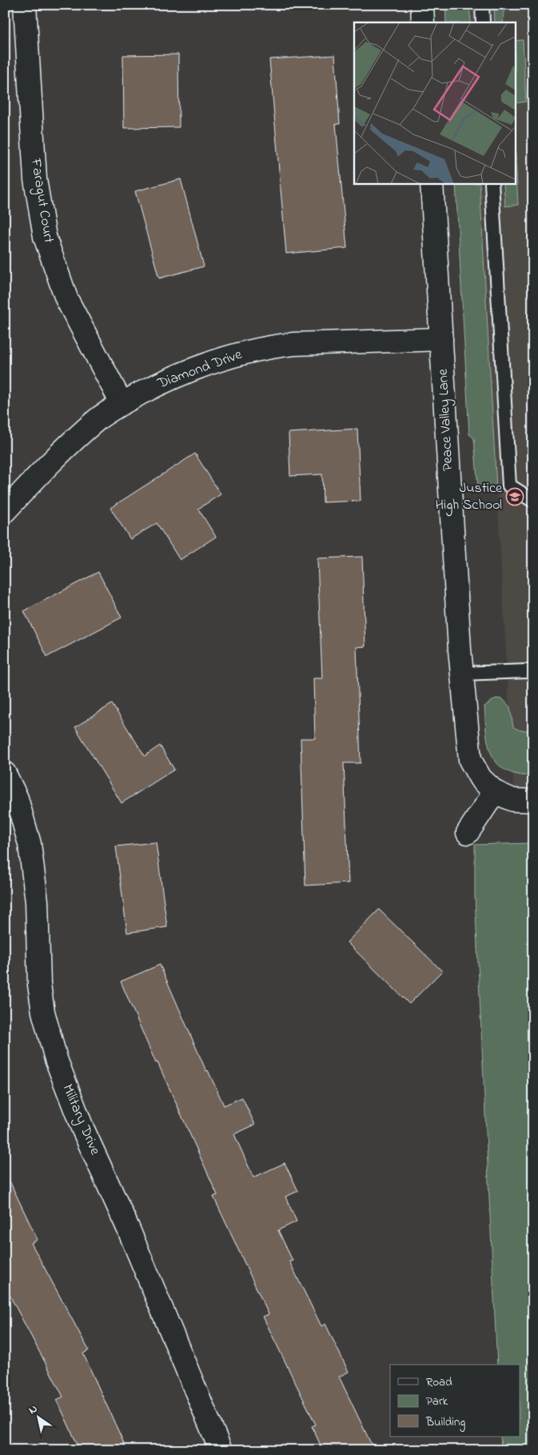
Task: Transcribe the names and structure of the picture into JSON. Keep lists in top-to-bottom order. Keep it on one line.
{"streets":{"street":["Faragut Court","Diamond Drive","Peace Valley Lane","Military Drive"]},"crossings":[["Faragut Court","Diamond Drive"],["Diamond Drive","Peace Valley Lane"]],"places":{"school or university":["Justice High School"]},"legend":["Road","Park","Building"],"north":"top left"}
